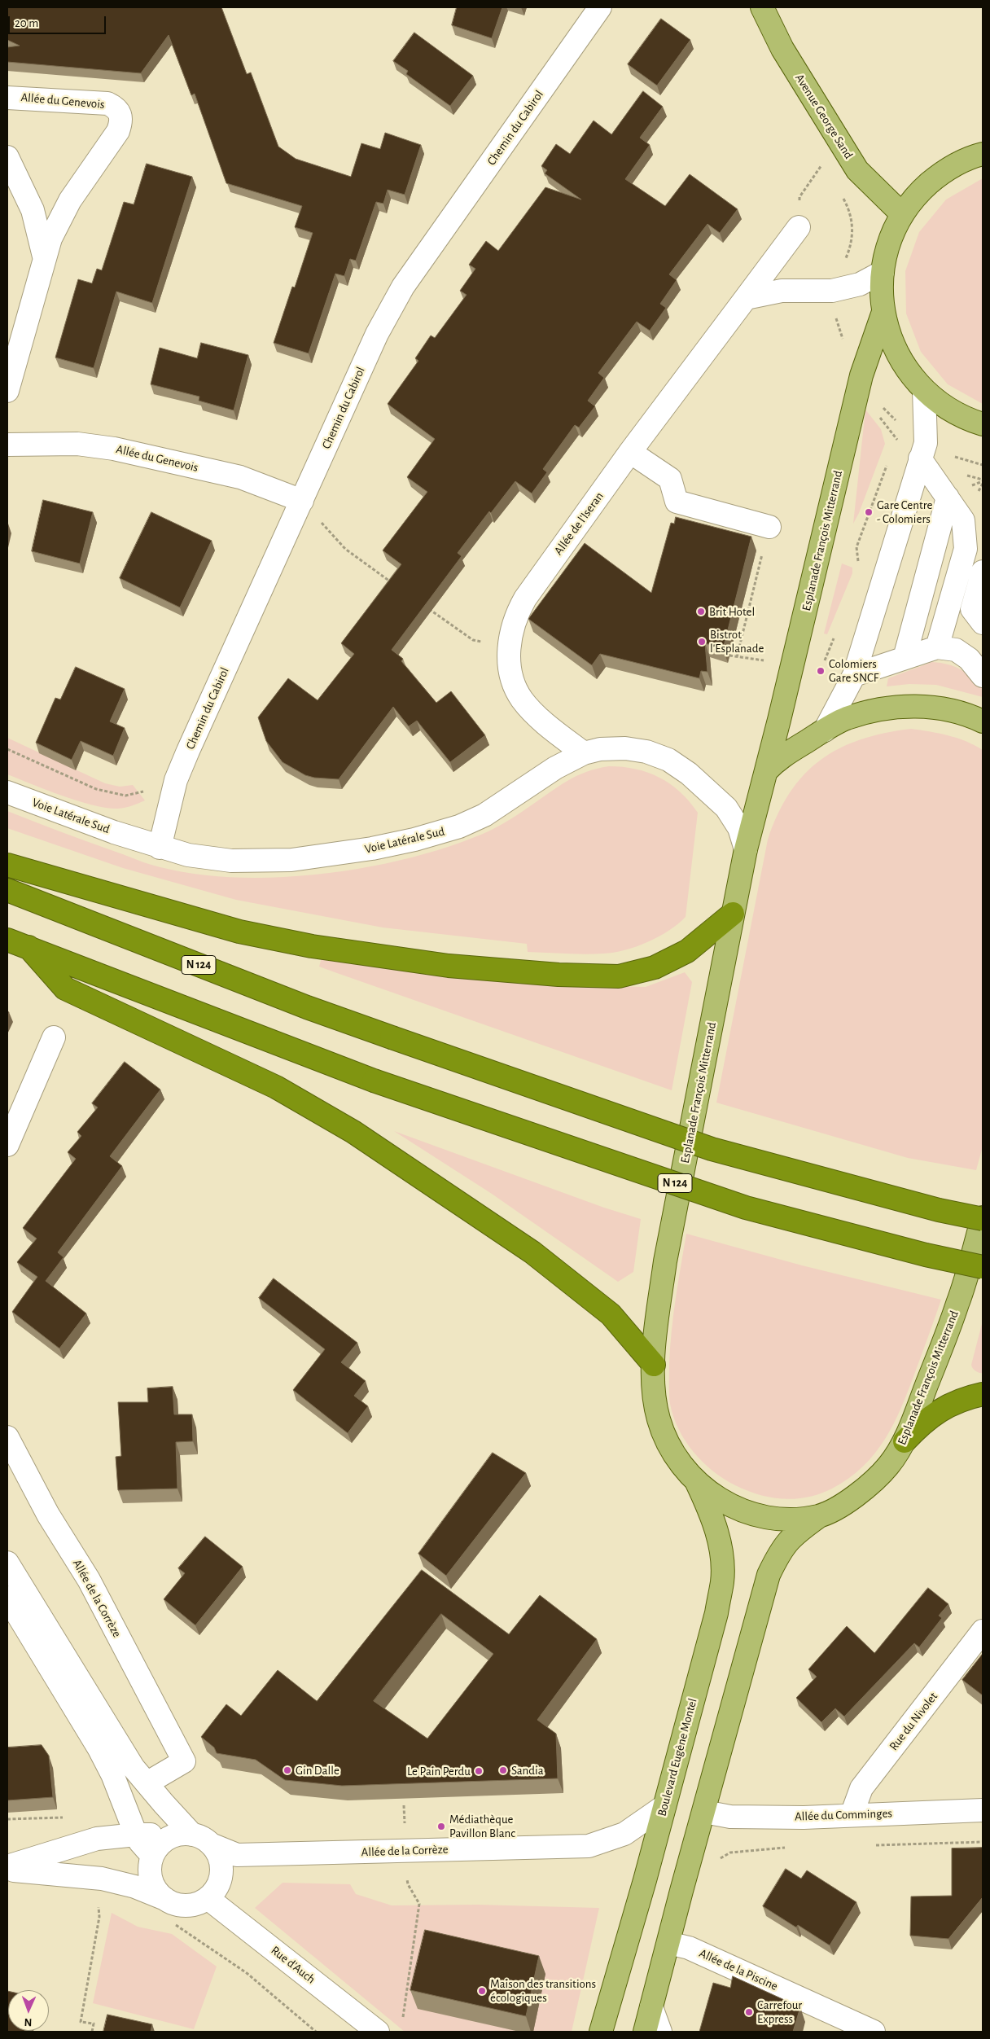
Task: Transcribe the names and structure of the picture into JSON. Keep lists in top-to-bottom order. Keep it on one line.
{"streets":{"highway":["N 124"],"main road":["Avenue George Sand","Esplanade François Mitterrand","Boulevard Eugène Montel"],"street":["Allée du Genevois","Chemin du Cabirol","Allée de l'Iseran","Voie Latérale Sud","Allée de la Corrèze","Rue du Nivolet","Allée du Comminges","Rue d'Auch","Allée de la Piscine"]},"crossings":[["Allée du Genevois","Chemin du Cabirol"],["Avenue George Sand","Esplanade François Mitterrand"],["Chemin du Cabirol","Voie Latérale Sud"],["Allée de l'Iseran","Voie Latérale Sud"],["Esplanade François Mitterrand","Voie Latérale Sud"],["Esplanade François Mitterrand","N 124"],["Esplanade François Mitterrand","Boulevard Eugène Montel"],["Allée de la Corrèze","Boulevard Eugène Montel"],["Allée de la Corrèze","Rue d'Auch"],["Rue du Nivolet","Allée du Comminges"]],"places":["Gare Centre - Colomiers","Brit Hotel","Bistrot l'Esplanade","Colomiers Gare SNCF","Gin Dalle","Sandia","Le Pain Perdu","Médiathèque Pavillon Blanc","Maison des transitions écologiques","Carrefour Express"],"scale_bar":"20 m","north":"bottom"}
